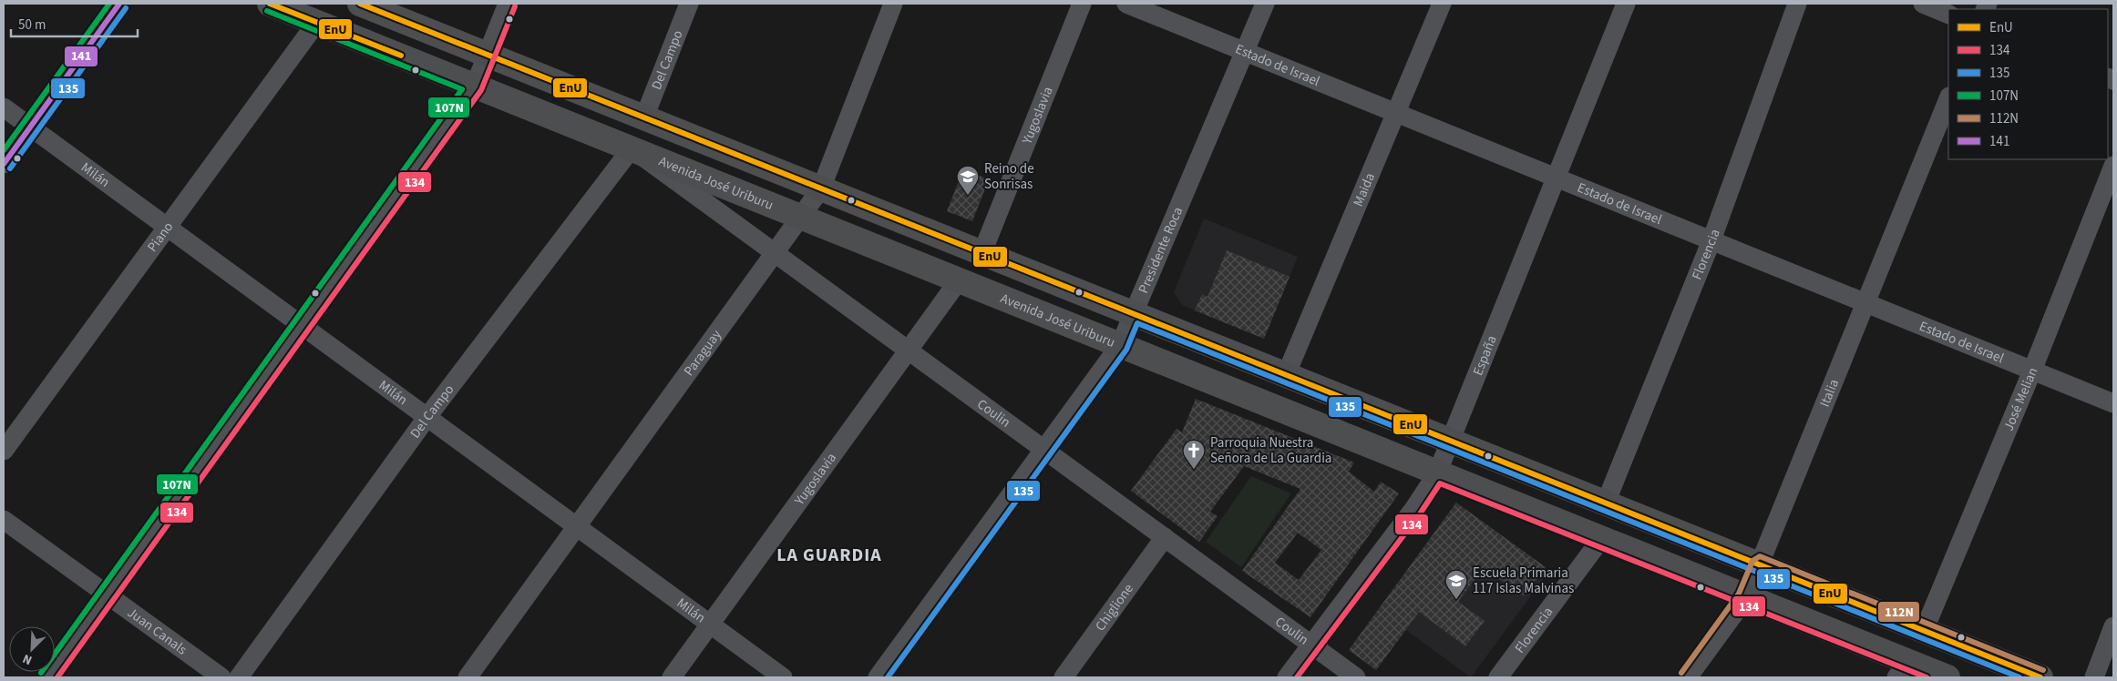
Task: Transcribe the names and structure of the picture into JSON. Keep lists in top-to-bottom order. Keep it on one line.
{"streets":{"main road":["Avenida José Uriburu"],"street":["Del Campo","Estado de Israel","Yugoslavia","Milán","Maida","Piano","Presidente Roca","Florencia","Paraguay","España","Italia","José Melian","Coulin","Chiglione","Juan Canals"]},"crossings":[["Del Campo","Milán"],["Del Campo","Avenida José Uriburu"],["Del Campo","Coulin"],["Estado de Israel","Maida"],["Estado de Israel","Presidente Roca"],["Estado de Israel","Florencia"],["Estado de Israel","España"],["Estado de Israel","Italia"],["Estado de Israel","José Melian"],["Yugoslavia","Milán"],["Yugoslavia","Avenida José Uriburu"],["Yugoslavia","Coulin"],["Milán","Piano"],["Milán","Paraguay"],["Avenida José Uriburu","Piano"],["Avenida José Uriburu","Presidente Roca"],["Avenida José Uriburu","Florencia"],["Avenida José Uriburu","Paraguay"],["Avenida José Uriburu","España"],["Avenida José Uriburu","Italia"],["Avenida José Uriburu","Coulin"],["Presidente Roca","Coulin"],["Paraguay","Coulin"],["España","Coulin"],["Coulin","Chiglione"]],"districts":["LA GUARDIA"],"places":{"school or university":["Reino de Sonrisas","Escuela Primaria 117 Islas Malvinas"],"church":["Parroquia Nuestra Señora de La Guardia"]},"lines":["transit line EnU","transit line 107N","transit line 141","transit line 134","transit line 135","transit line 112N"],"legend":["EnU","134","135","107N","112N","141"],"scale_bar":"50 m","north":"bottom left"}
